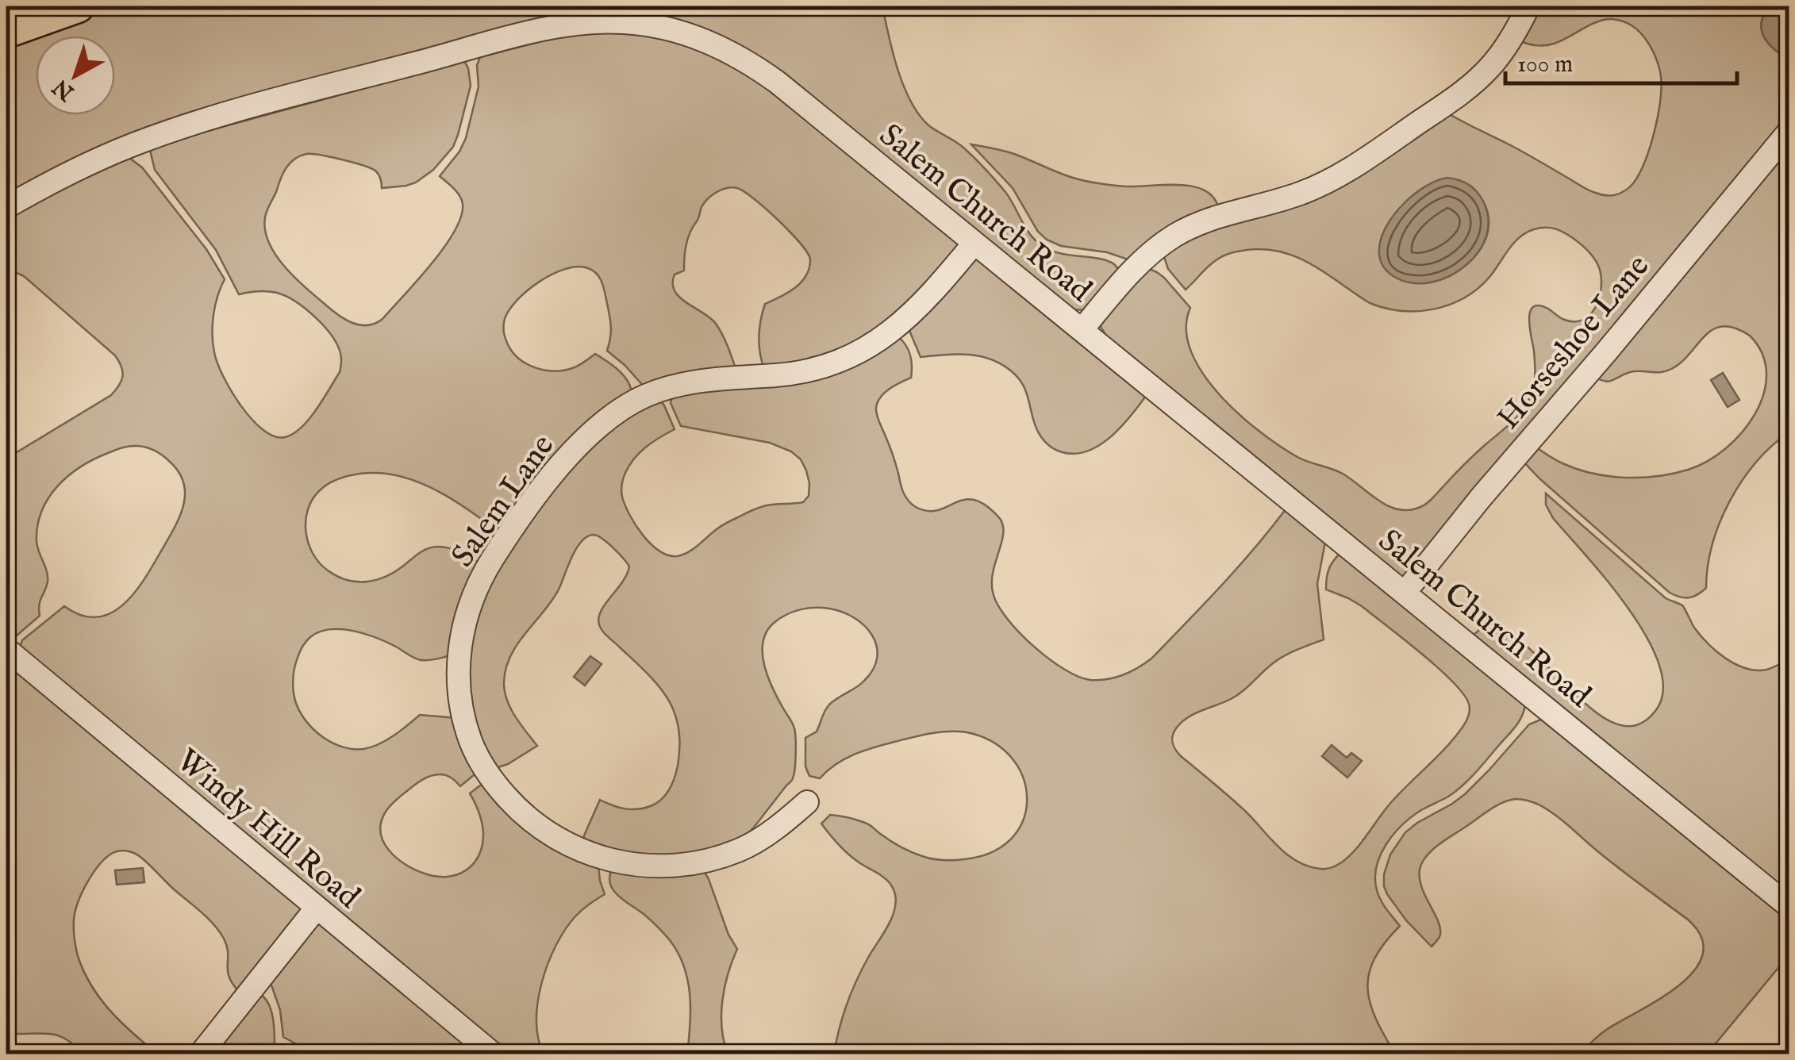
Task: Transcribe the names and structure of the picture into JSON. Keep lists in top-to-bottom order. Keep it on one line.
{"streets":{"street":["Salem Church Road","Horseshoe Lane","Salem Lane","Windy Hill Road"]},"crossings":[["Salem Church Road","Horseshoe Lane"],["Salem Church Road","Salem Lane"]],"scale_bar":"100 m","north":"bottom left"}
